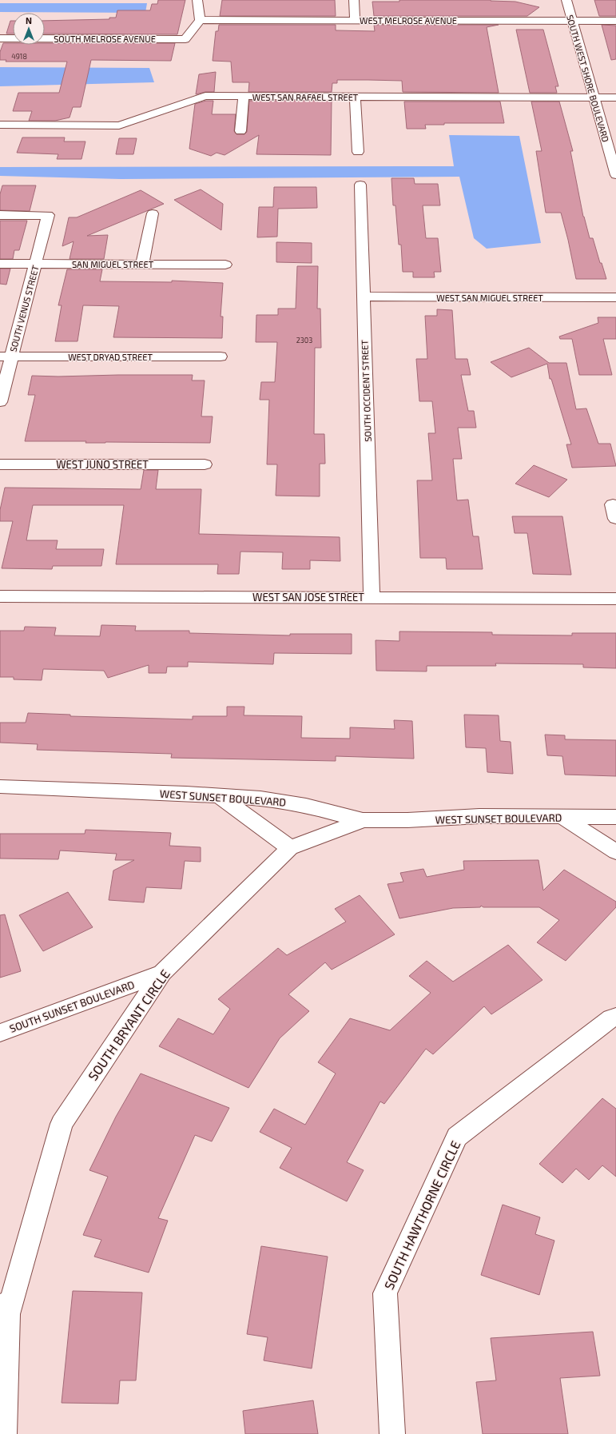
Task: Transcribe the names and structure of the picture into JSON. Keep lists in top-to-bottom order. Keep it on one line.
{"streets":{"street":["WEST MELROSE AVENUE","SOUTH MELROSE AVENUE","SOUTH WEST SHORE BOULEVARD","WEST SAN RAFAEL STREET","SAN MIGUEL STREET","WEST SAN MIGUEL STREET","SOUTH VENUS STREET","WEST DRYAD STREET","SOUTH OCCIDENT STREET","WEST JUNO STREET","WEST SAN JOSE STREET","WEST SUNSET BOULEVARD","SOUTH SUNSET BOULEVARD","SOUTH BRYANT CIRCLE","SOUTH HAWTHORNE CIRCLE"]},"crossings":[["WEST MELROSE AVENUE","SOUTH MELROSE AVENUE"],["WEST MELROSE AVENUE","SOUTH WEST SHORE BOULEVARD"],["SOUTH WEST SHORE BOULEVARD","WEST SAN RAFAEL STREET"],["SAN MIGUEL STREET","SOUTH VENUS STREET"],["WEST SAN MIGUEL STREET","SOUTH OCCIDENT STREET"],["SOUTH VENUS STREET","WEST DRYAD STREET"],["SOUTH OCCIDENT STREET","WEST SAN JOSE STREET"],["WEST SUNSET BOULEVARD","SOUTH BRYANT CIRCLE"],["SOUTH SUNSET BOULEVARD","SOUTH BRYANT CIRCLE"]],"house_numbers":["4918","2303"],"north":"top"}
